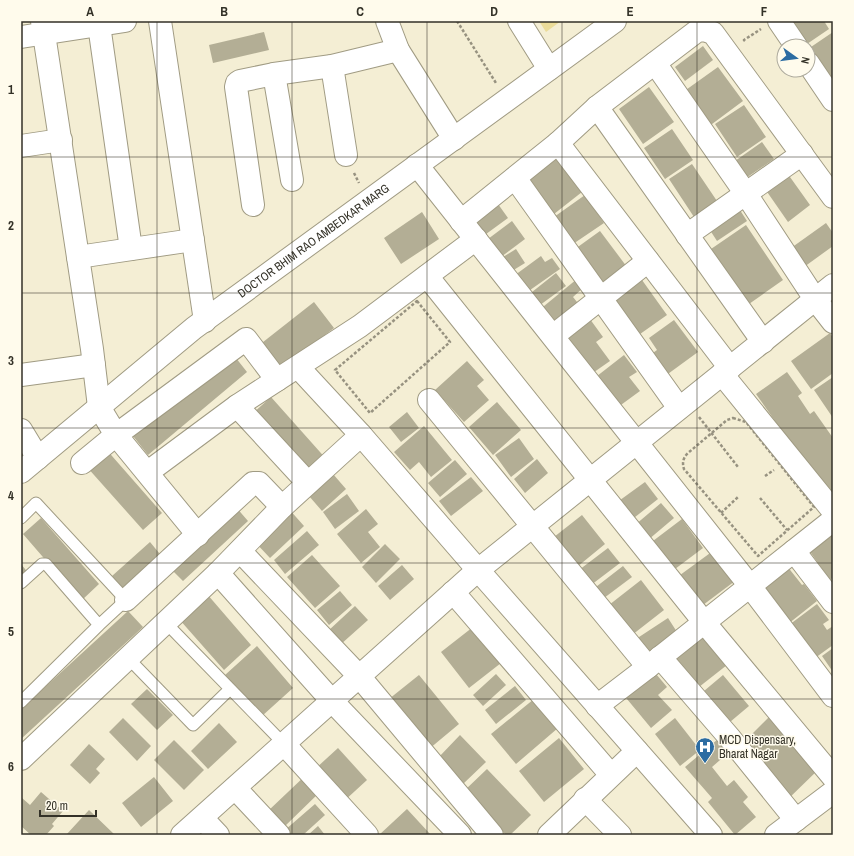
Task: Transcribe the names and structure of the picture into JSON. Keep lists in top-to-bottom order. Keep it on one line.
{"streets":{"street":["DOCTOR BHIM RAO AMBEDKAR MARG"]},"places":{"hospital":["MCD Dispensary, Bharat Nagar"]},"scale_bar":"20 m","north":"right","grid":{"columns":["A","B","C","D","E","F"],"rows":["1","2","3","4","5","6"]}}
